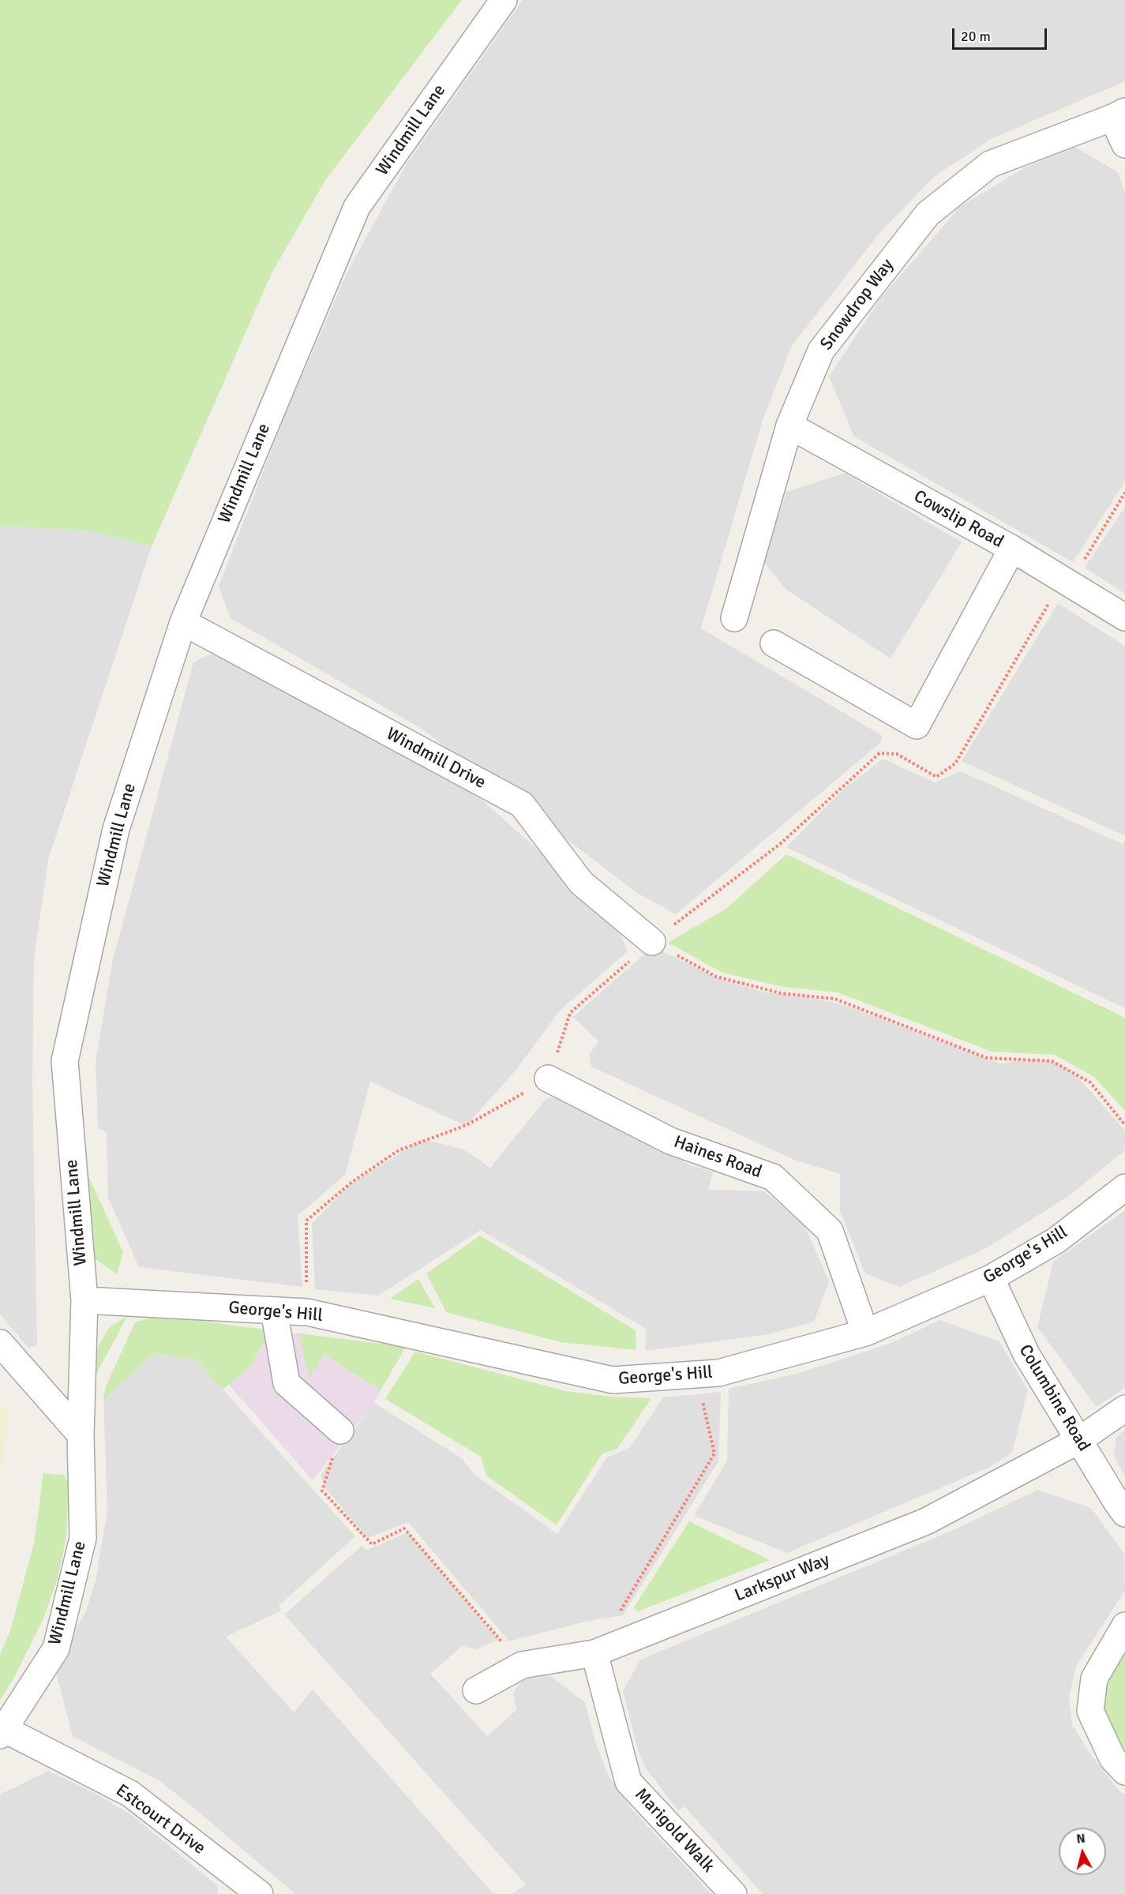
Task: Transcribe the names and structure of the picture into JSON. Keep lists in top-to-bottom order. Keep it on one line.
{"streets":{"street":["Windmill Lane","Snowdrop Way","Cowslip Road","Windmill Drive","Haines Road","George's Hill","Columbine Road","Larkspur Way","Estcourt Drive","Marigold Walk"]},"crossings":[["Windmill Lane","Windmill Drive"],["Windmill Lane","George's Hill"],["Windmill Lane","Estcourt Drive"],["Snowdrop Way","Cowslip Road"],["Haines Road","George's Hill"],["George's Hill","Columbine Road"],["Columbine Road","Larkspur Way"],["Larkspur Way","Marigold Walk"]],"scale_bar":"20 m","north":"top"}
